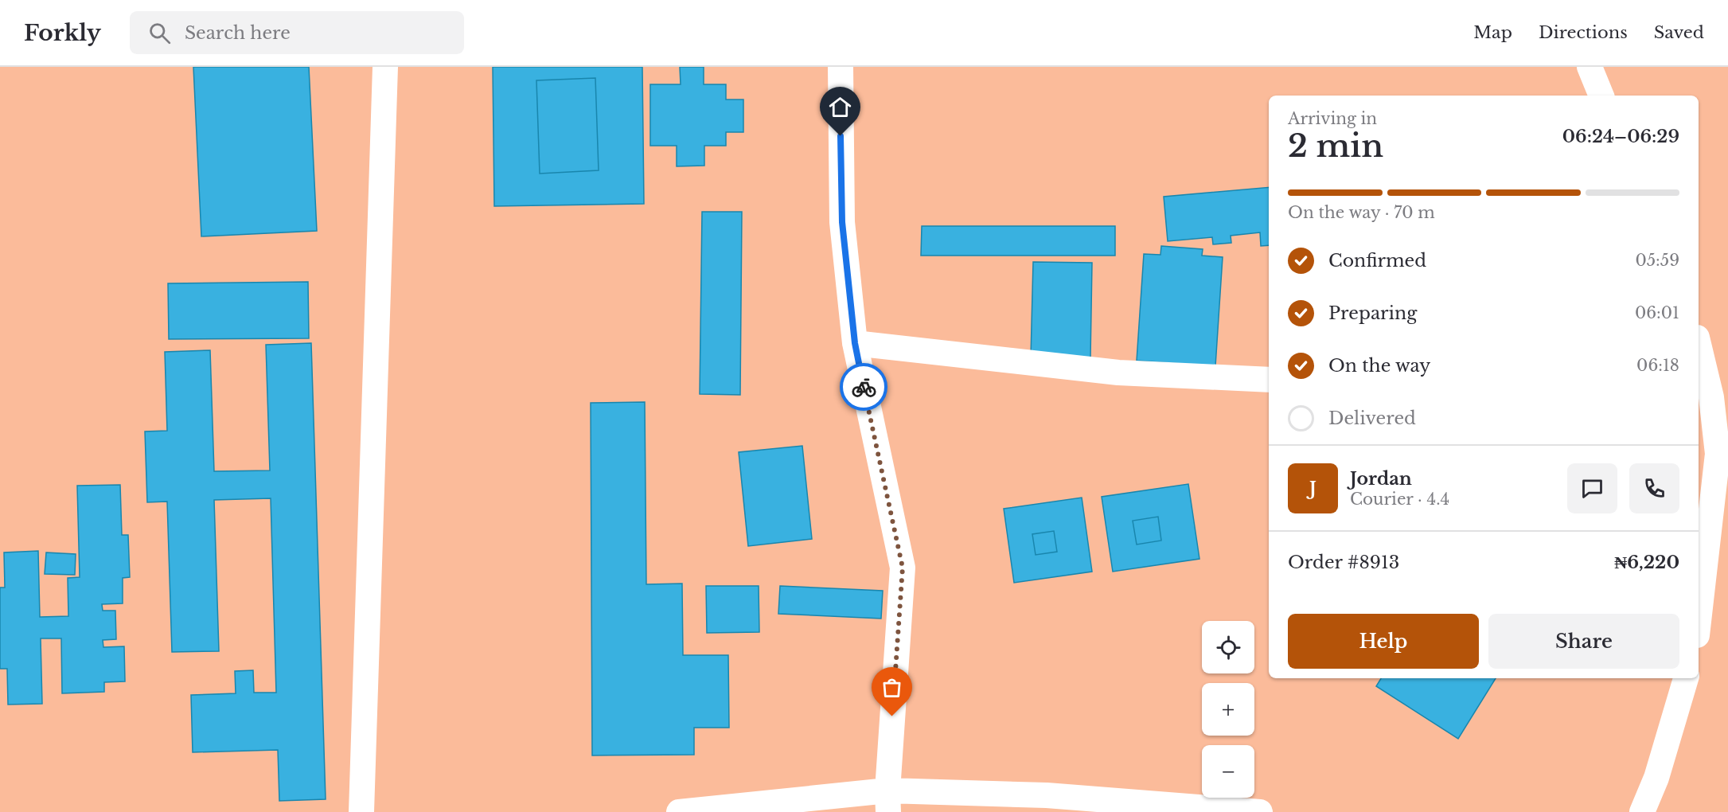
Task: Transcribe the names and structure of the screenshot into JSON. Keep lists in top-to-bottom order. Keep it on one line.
{"page":{"header":"Forkly","search":"Search here","nav":["Map","Directions","Saved"],"heading":["2 min","Arriving in","06:24–06:29"],"panel":["Jordan","Courier · 4.4","Order #8913","₦6,220"],"bar":"On the way · 70 m","list":[["Confirmed","05:59"],["Preparing","06:01"],["On the way","06:18"],"Delivered"],"round":"J","buttons":["Help","Share"],"map_buttons":["+","−"]}}
